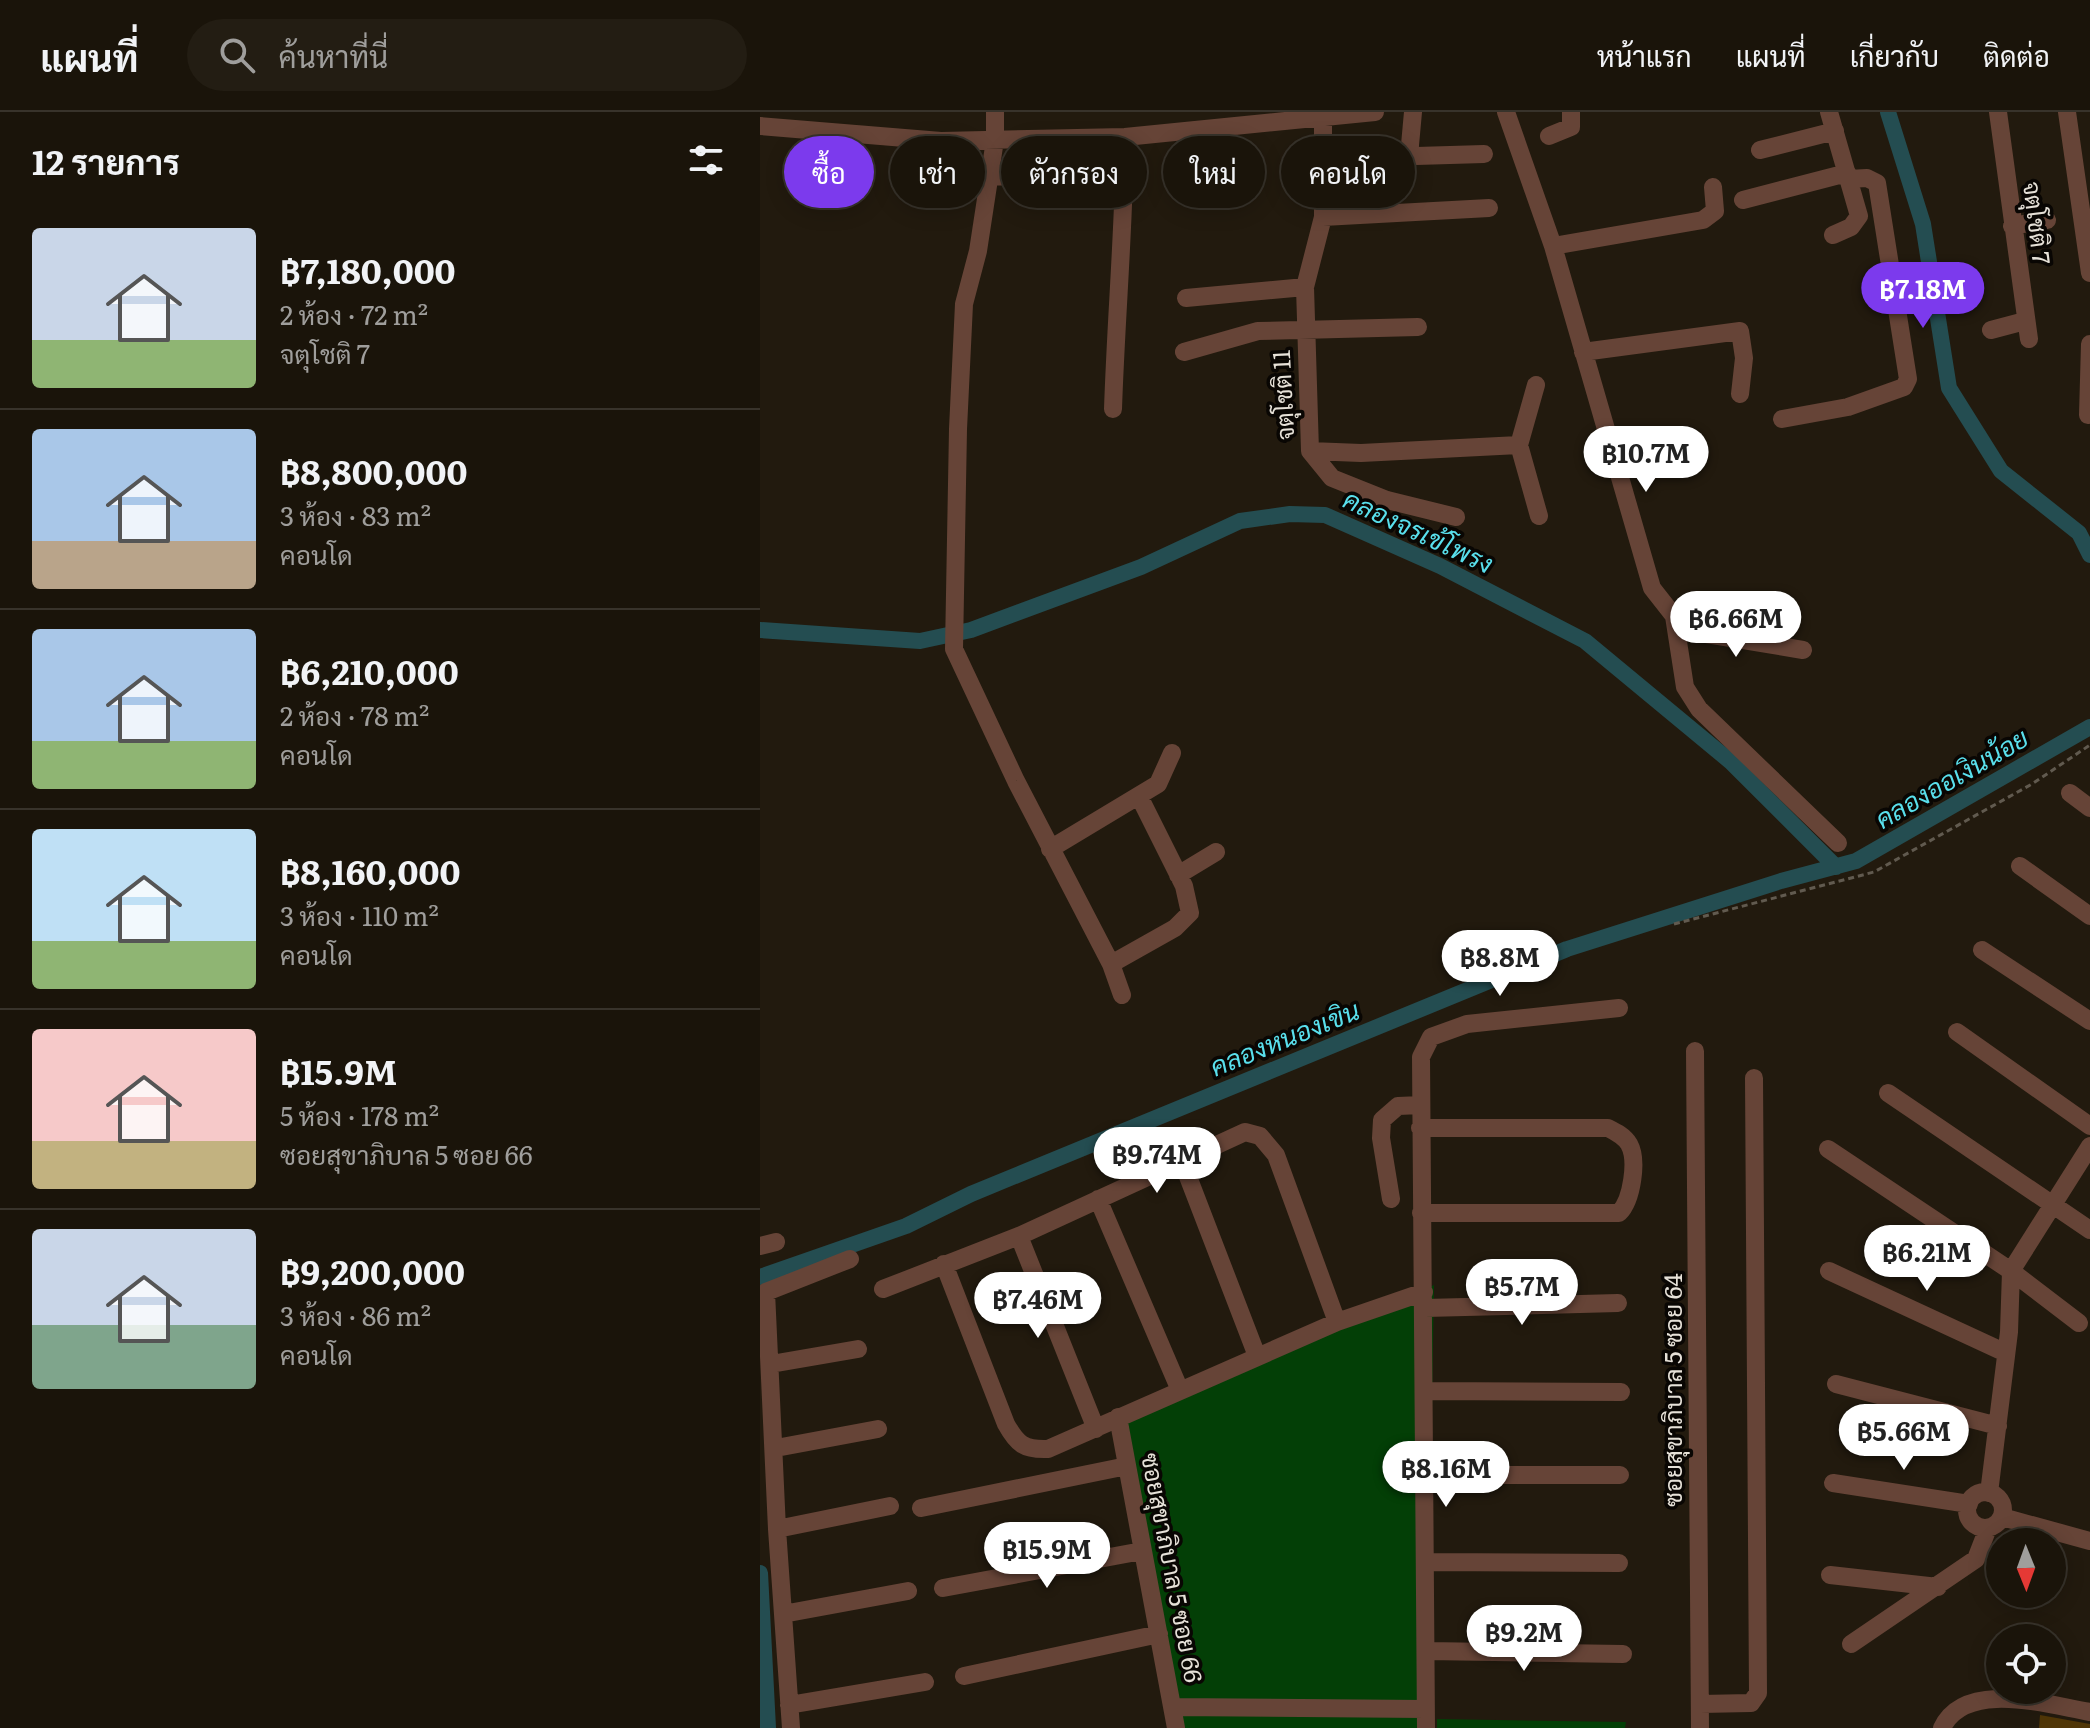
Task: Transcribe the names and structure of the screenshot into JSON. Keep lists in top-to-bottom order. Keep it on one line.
{"streets":{"street":["จตุโชติ 7","จตุโชติ 11","ซอยสุขาภิบาล 5 ซอย 64","ซอยสุขาภิบาล 5 ซอย 66"]},"water":["คลองจรเข้โพรง","คลองออเงินน้อย","คลองหนองเขิน"],"north":"bottom","page":{"header":"แผนที่","search":"ค้นหาที่นี่","nav":["หน้าแรก","แผนที่","เกี่ยวกับ","ติดต่อ"],"heading":"12 รายการ","chip":["ซื้อ","เช่า","ตัวกรอง","ใหม่","คอนโด"],"list":[{"name":"฿7,180,000","note":"2 ห้อง · 72 m² · จตุโชติ 7"},{"name":"฿8,800,000","note":"3 ห้อง · 83 m² · คอนโด"},{"name":"฿6,210,000","note":"2 ห้อง · 78 m² · คอนโด"},{"name":"฿8,160,000","note":"3 ห้อง · 110 m² · คอนโด"},{"name":"฿15.9M","note":"5 ห้อง · 178 m² · ซอยสุขาภิบาล 5 ซอย 66"},{"name":"฿9,200,000","note":"3 ห้อง · 86 m² · คอนโด"}],"price":["฿7.18M","฿10.7M","฿6.66M","฿8.8M","฿9.74M","฿6.21M","฿5.7M","฿7.46M","฿5.66M","฿8.16M","฿15.9M","฿9.2M"]}}
